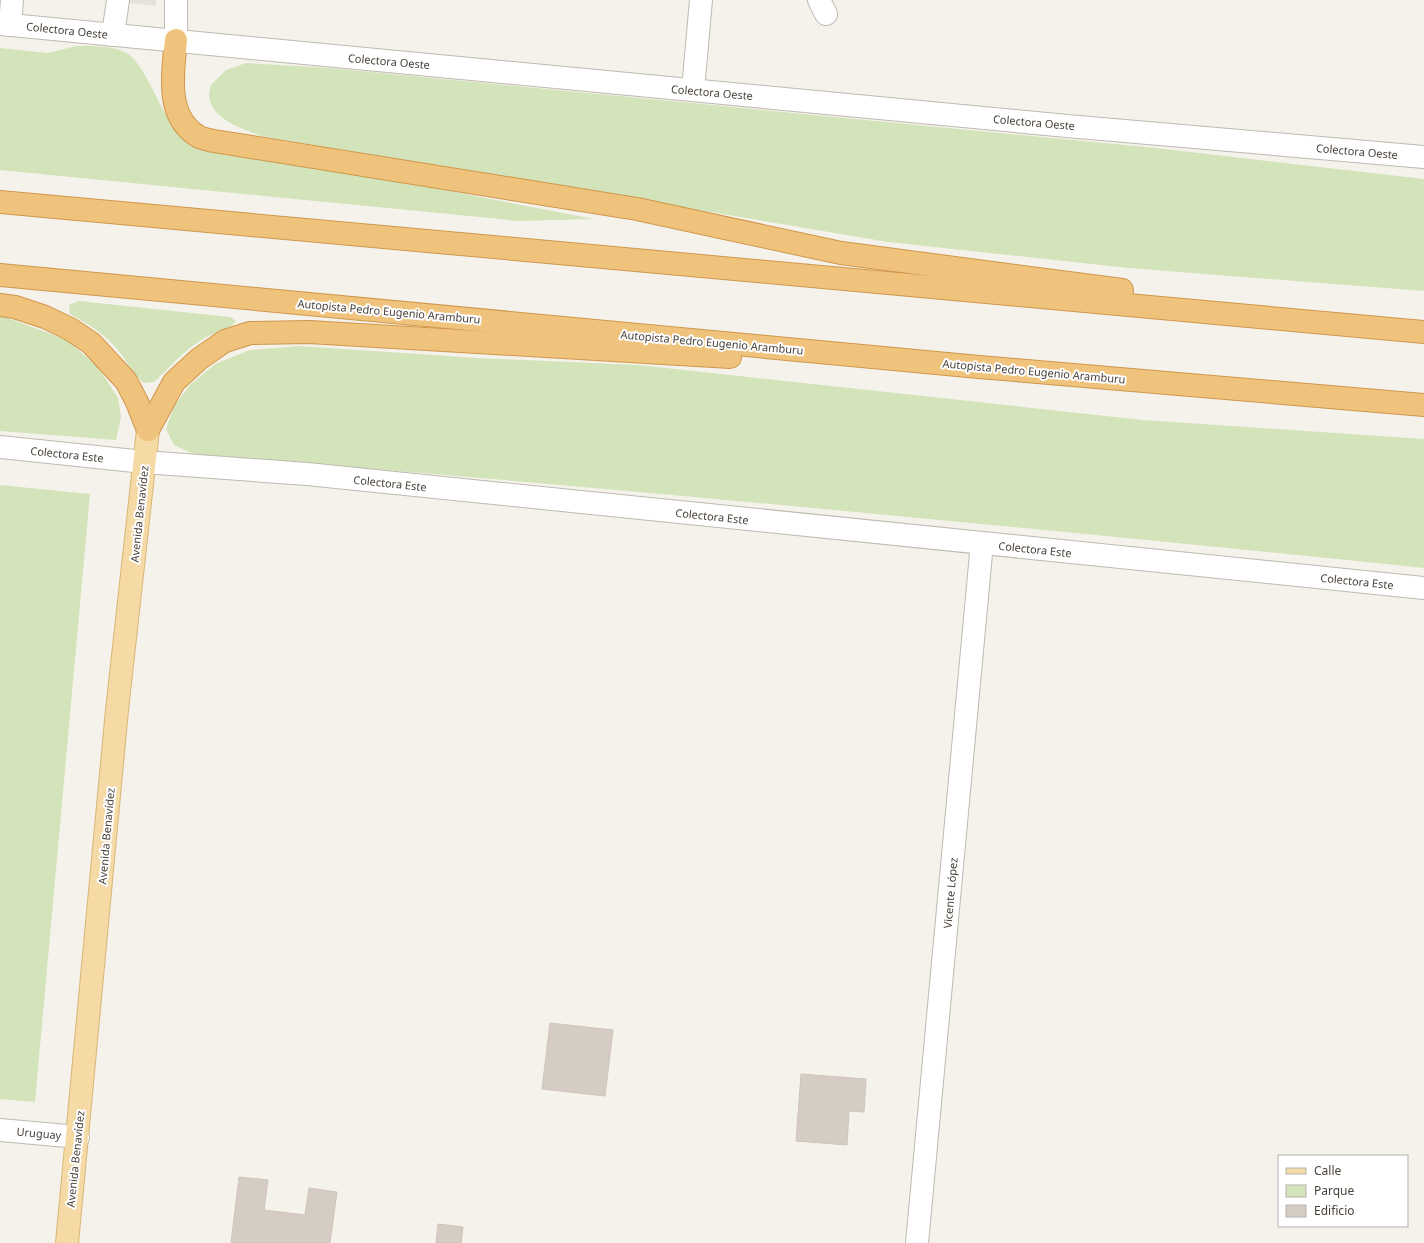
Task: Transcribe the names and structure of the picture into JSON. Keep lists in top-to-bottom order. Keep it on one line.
{"streets":{"highway":["Autopista Pedro Eugenio Aramburu"],"main road":["Avenida Benavídez"],"street":["Colectora Oeste","Colectora Este","Vicente López","Uruguay"]},"crossings":[["Colectora Este","Avenida Benavídez"],["Colectora Este","Vicente López"],["Avenida Benavídez","Uruguay"]],"legend":["Calle","Parque","Edificio"]}
